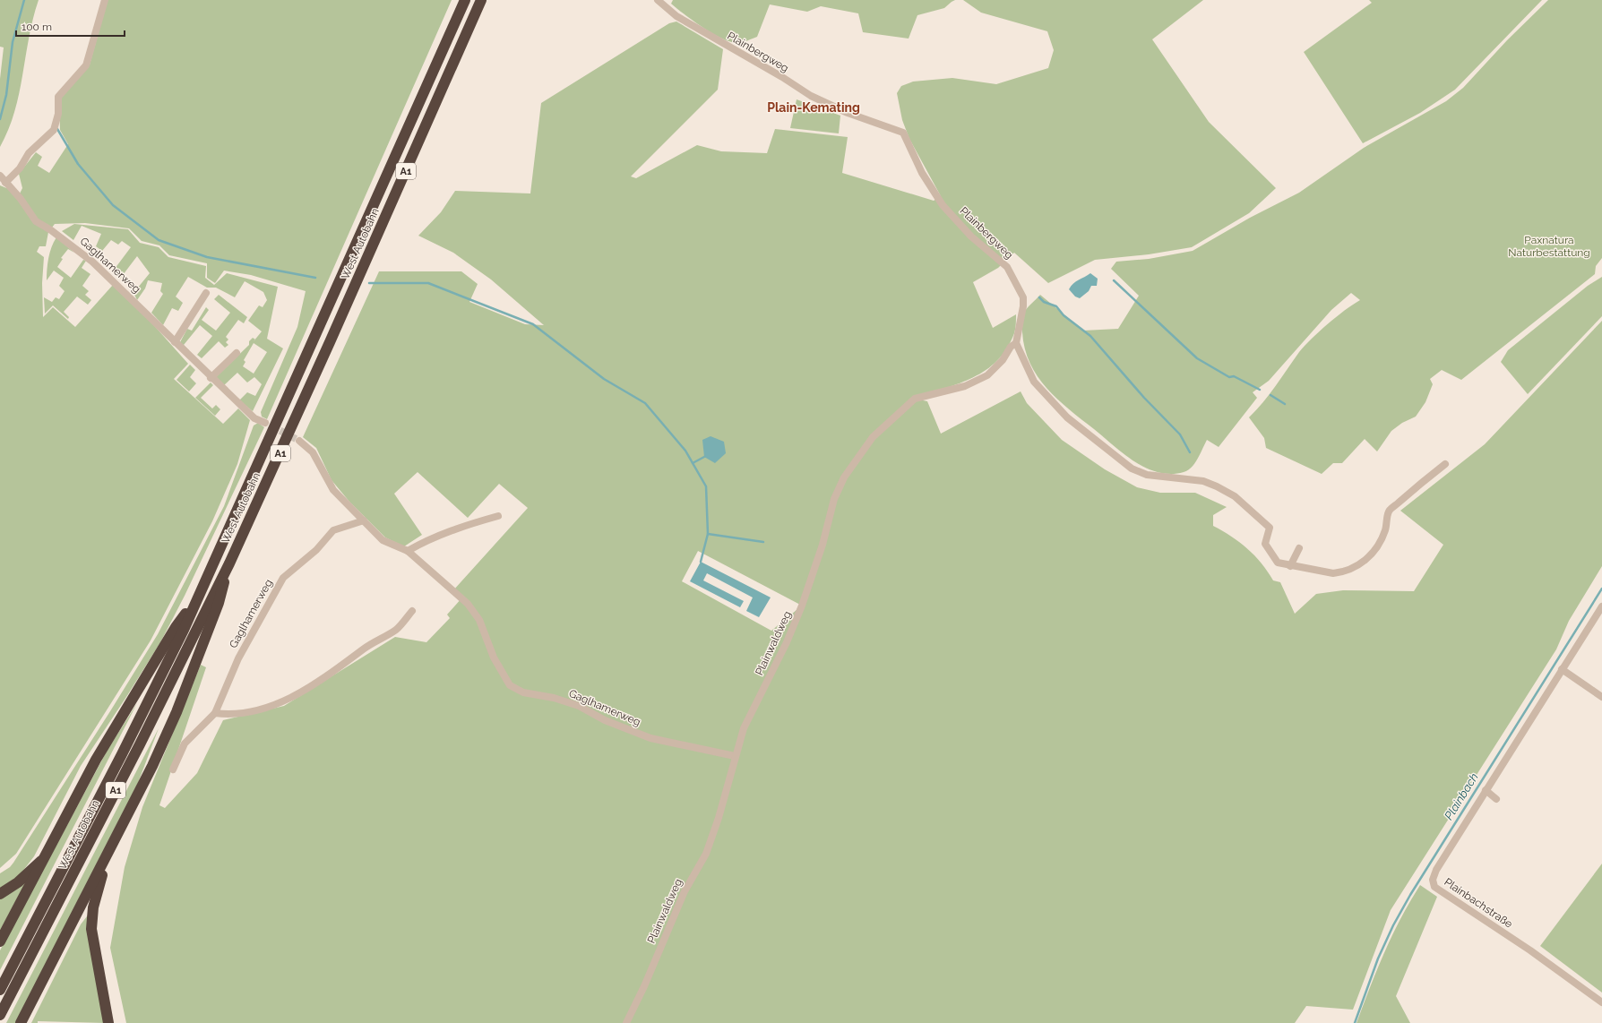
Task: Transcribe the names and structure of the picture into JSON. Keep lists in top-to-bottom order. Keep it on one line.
{"streets":{"highway":["A1","West Autobahn"],"street":["Plainbergweg","Gaglhamerweg","Plainwaldweg","Plainbachstraße"]},"crossings":[["Plainbergweg","Plainwaldweg"],["Gaglhamerweg","Plainwaldweg"]],"districts":["Plain-Kemating"],"water":["Plainbach"],"parks":["Paxnatura Naturbestattung"],"scale_bar":"100 m"}
